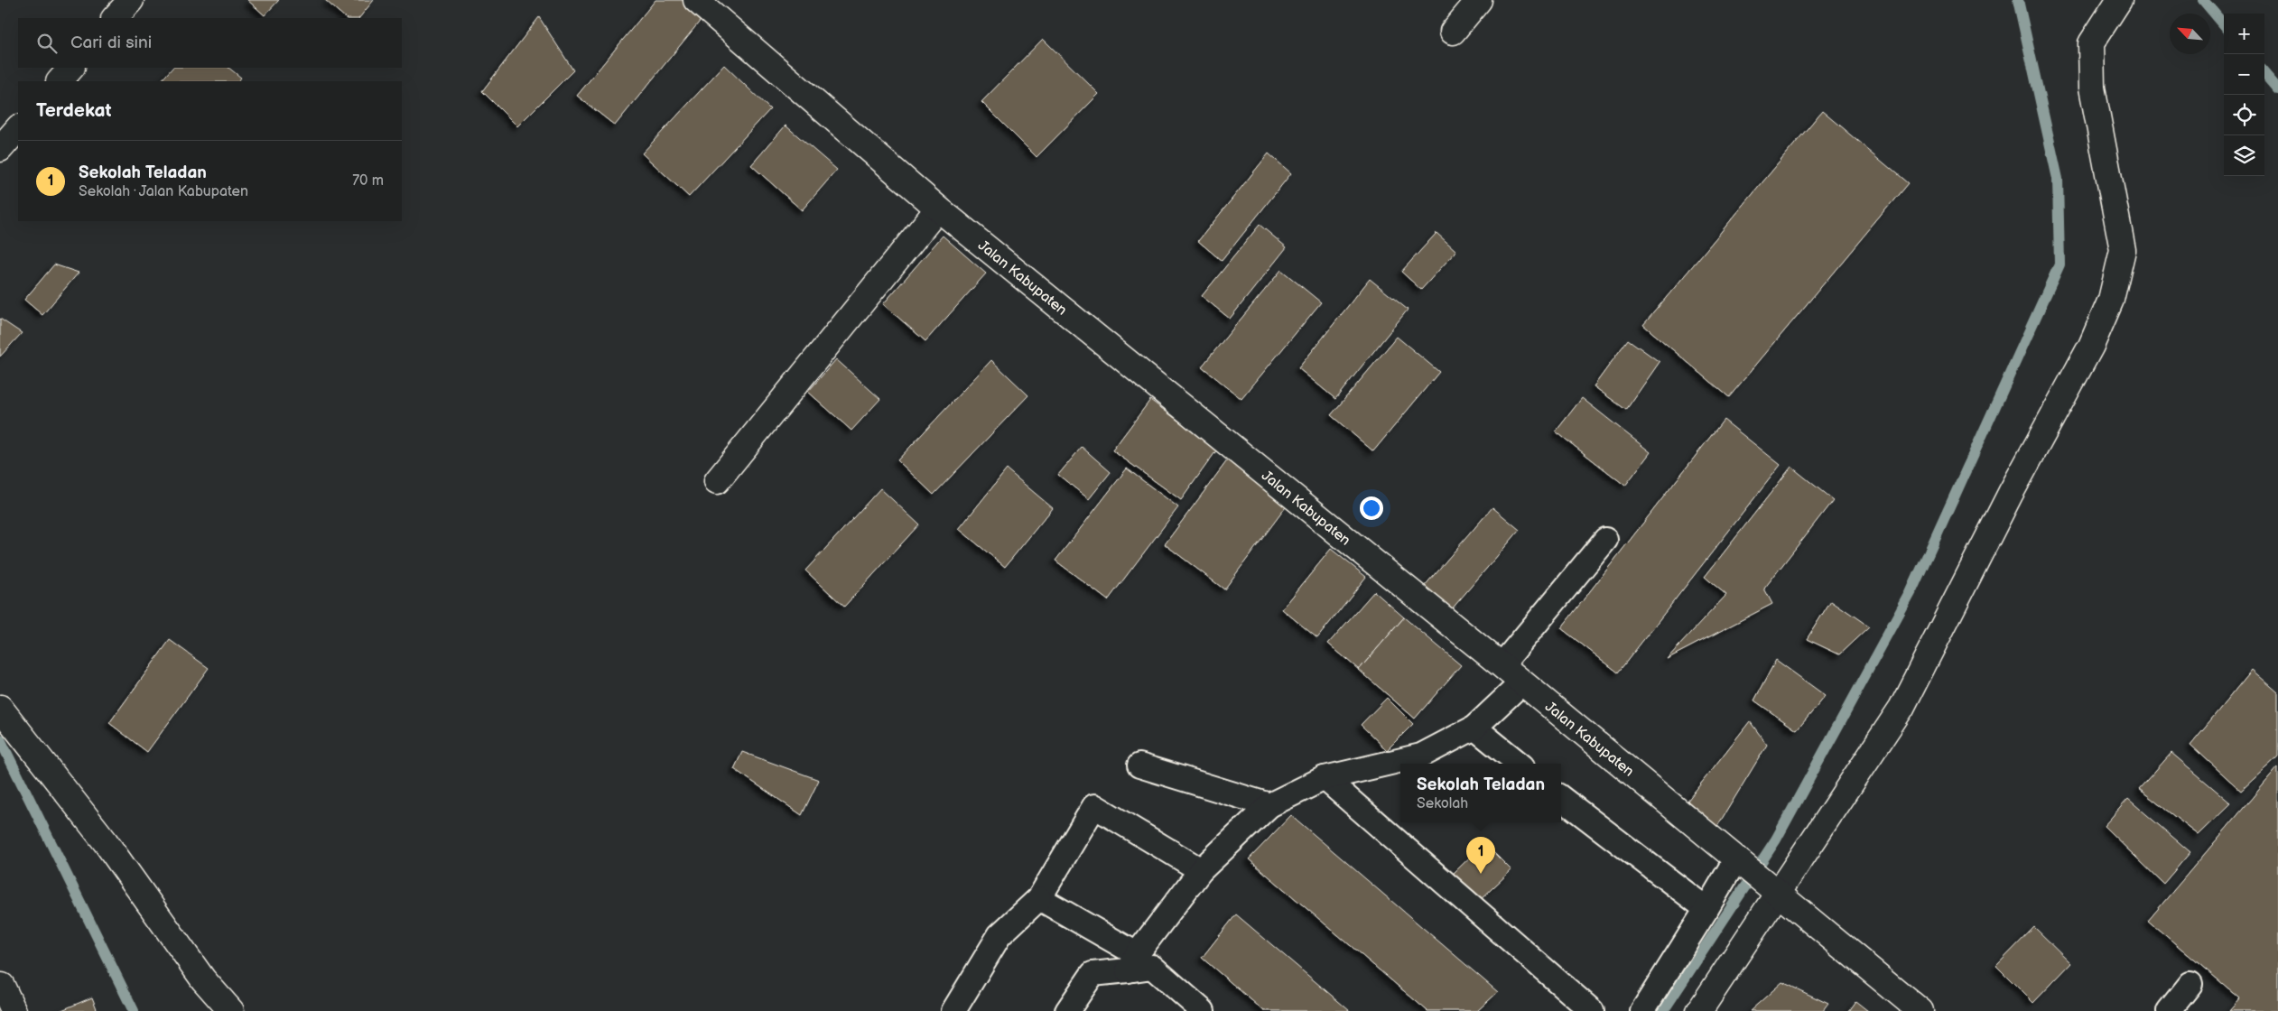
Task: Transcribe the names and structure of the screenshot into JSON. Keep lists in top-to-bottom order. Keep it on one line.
{"streets":{"street":["Jalan Kabupaten"]},"north":"top left","page":{"map_buttons":["+","−"],"search":"Cari di sini","heading":"Terdekat","list":[{"mark":"1","name":"Sekolah Teladan","note":"Sekolah · Jalan Kabupaten","value":"70 m"}],"popup":["Sekolah Teladan","Sekolah"],"pins":"1"}}
